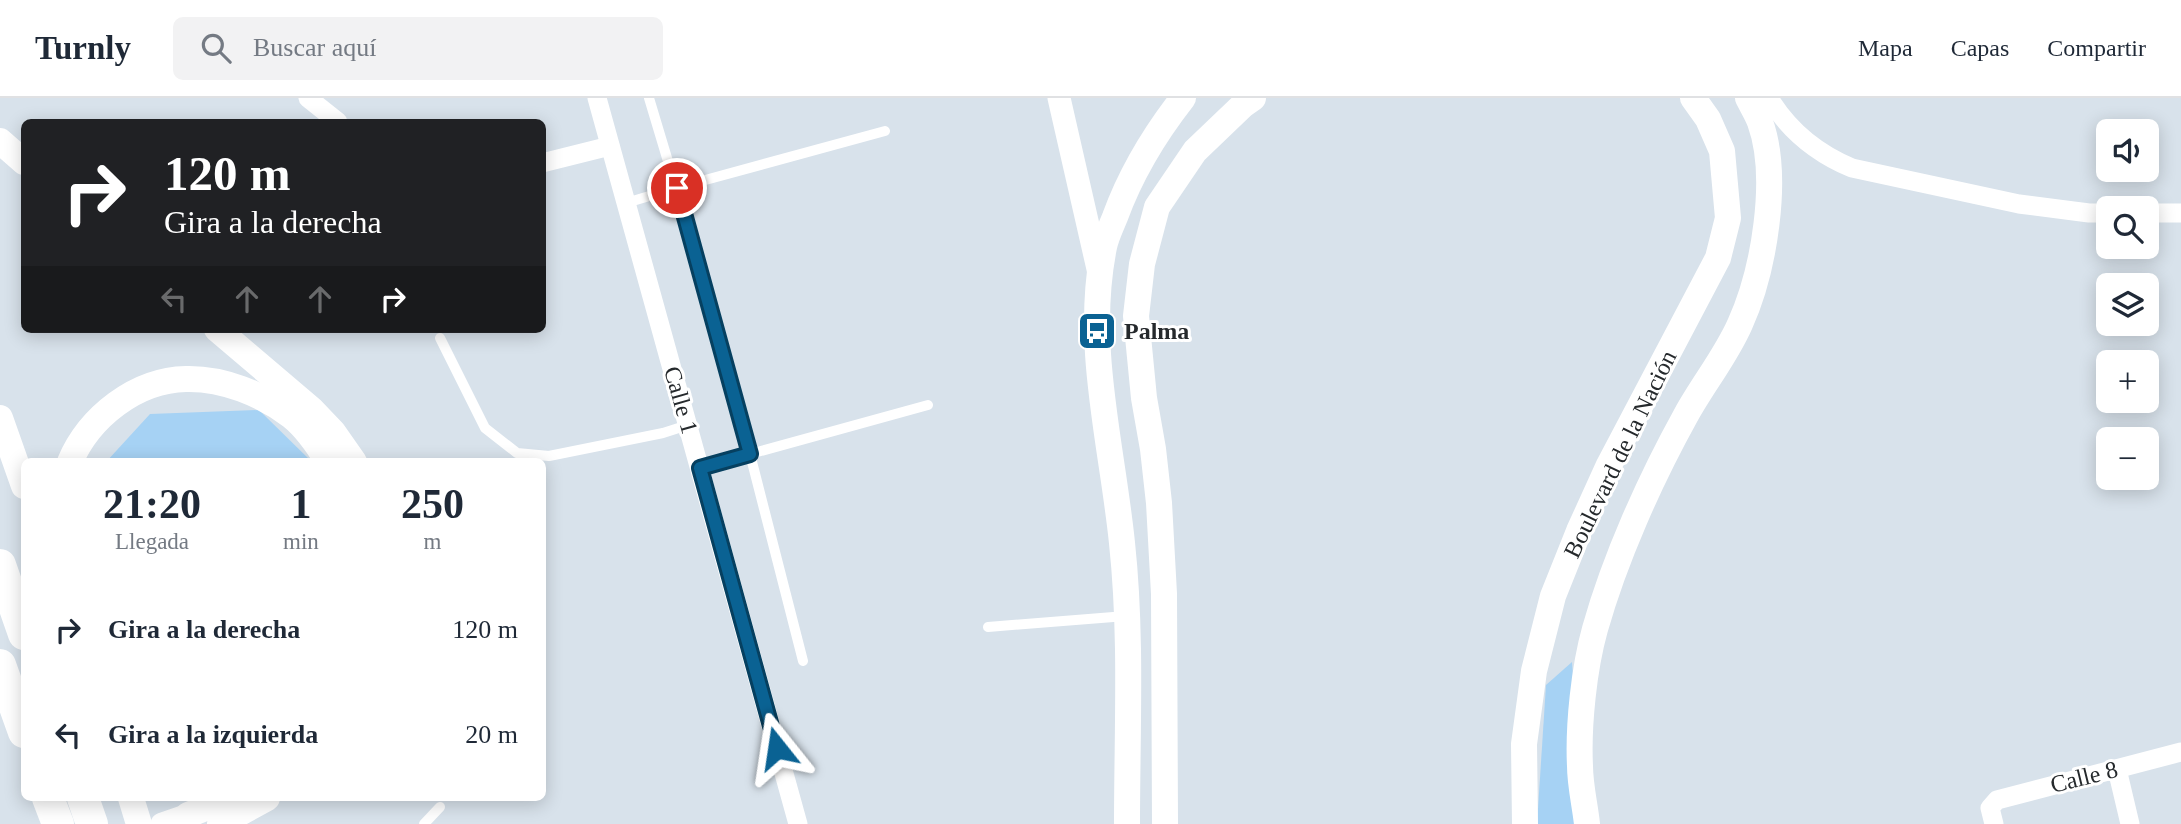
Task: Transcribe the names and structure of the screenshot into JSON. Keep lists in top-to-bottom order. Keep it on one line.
{"streets":{"main road":["Boulevard de la Nación"],"street":["Calle 1","Calle 8"]},"places":{"bus stop":["Palma"]},"page":{"header":"Turnly","search":"Buscar aquí","nav":["Mapa","Capas","Compartir"],"map_buttons":["+","−"],"turn":["120 m","Gira a la derecha"],"eta":["21:20","Llegada","1","min","250","m"],"list":[{"name":"Gira a la derecha","value":"120 m"},{"name":"Gira a la izquierda","value":"20 m"}]}}
